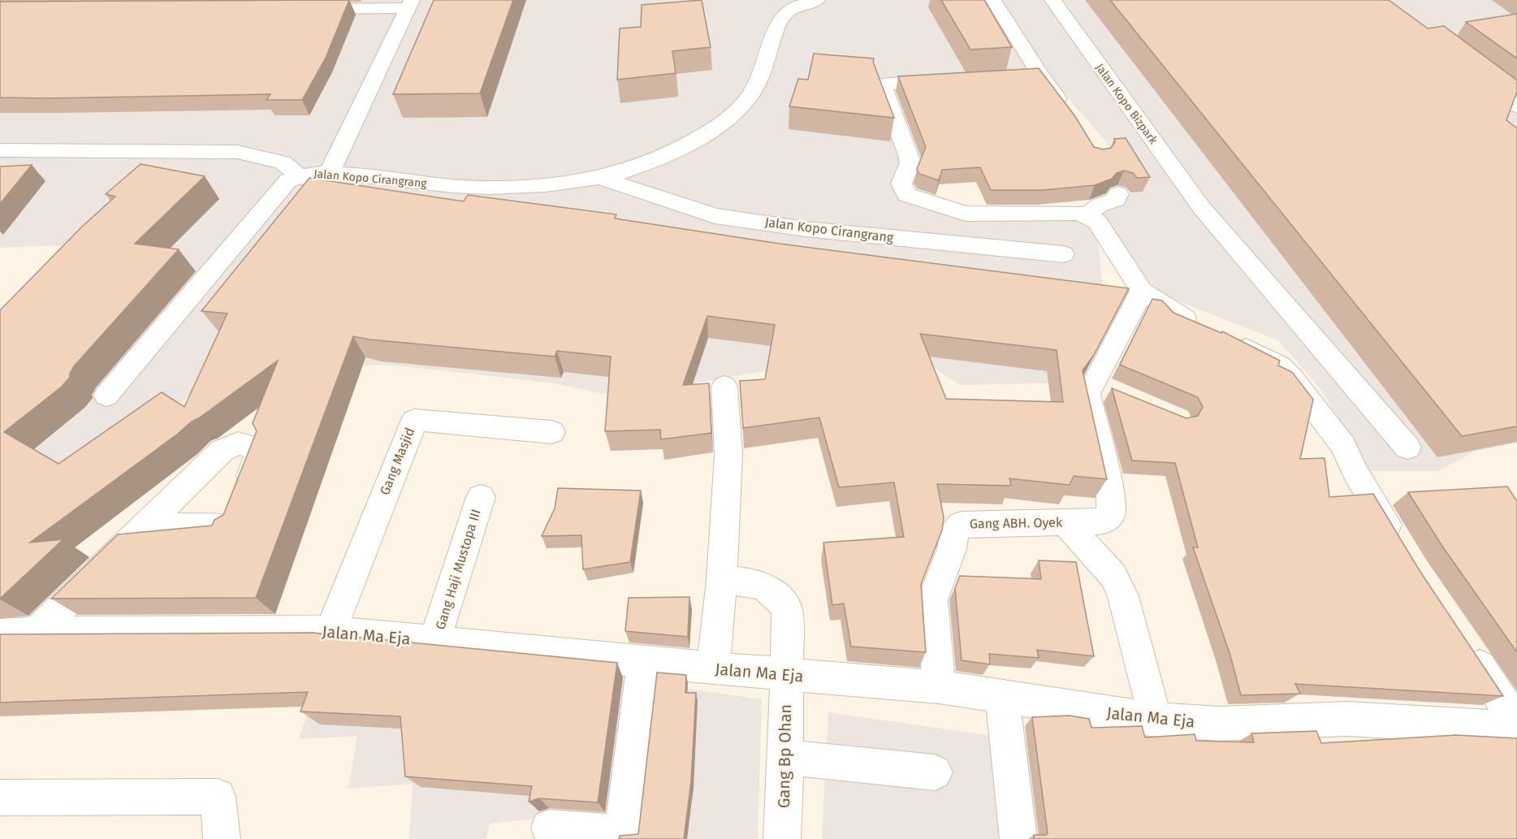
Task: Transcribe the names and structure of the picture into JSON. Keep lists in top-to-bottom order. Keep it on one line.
{"streets":{"street":["Jalan Kopo Bizpark","Jalan Kopo Cirangrang","Gang Masjid","Gang ABH. Oyek","Gang Haji Mustopa III","Jalan Ma Eja","Gang Bp Ohan"]},"crossings":[["Gang Masjid","Jalan Ma Eja"],["Gang ABH. Oyek","Jalan Ma Eja"],["Gang Haji Mustopa III","Jalan Ma Eja"],["Jalan Ma Eja","Gang Bp Ohan"]]}
